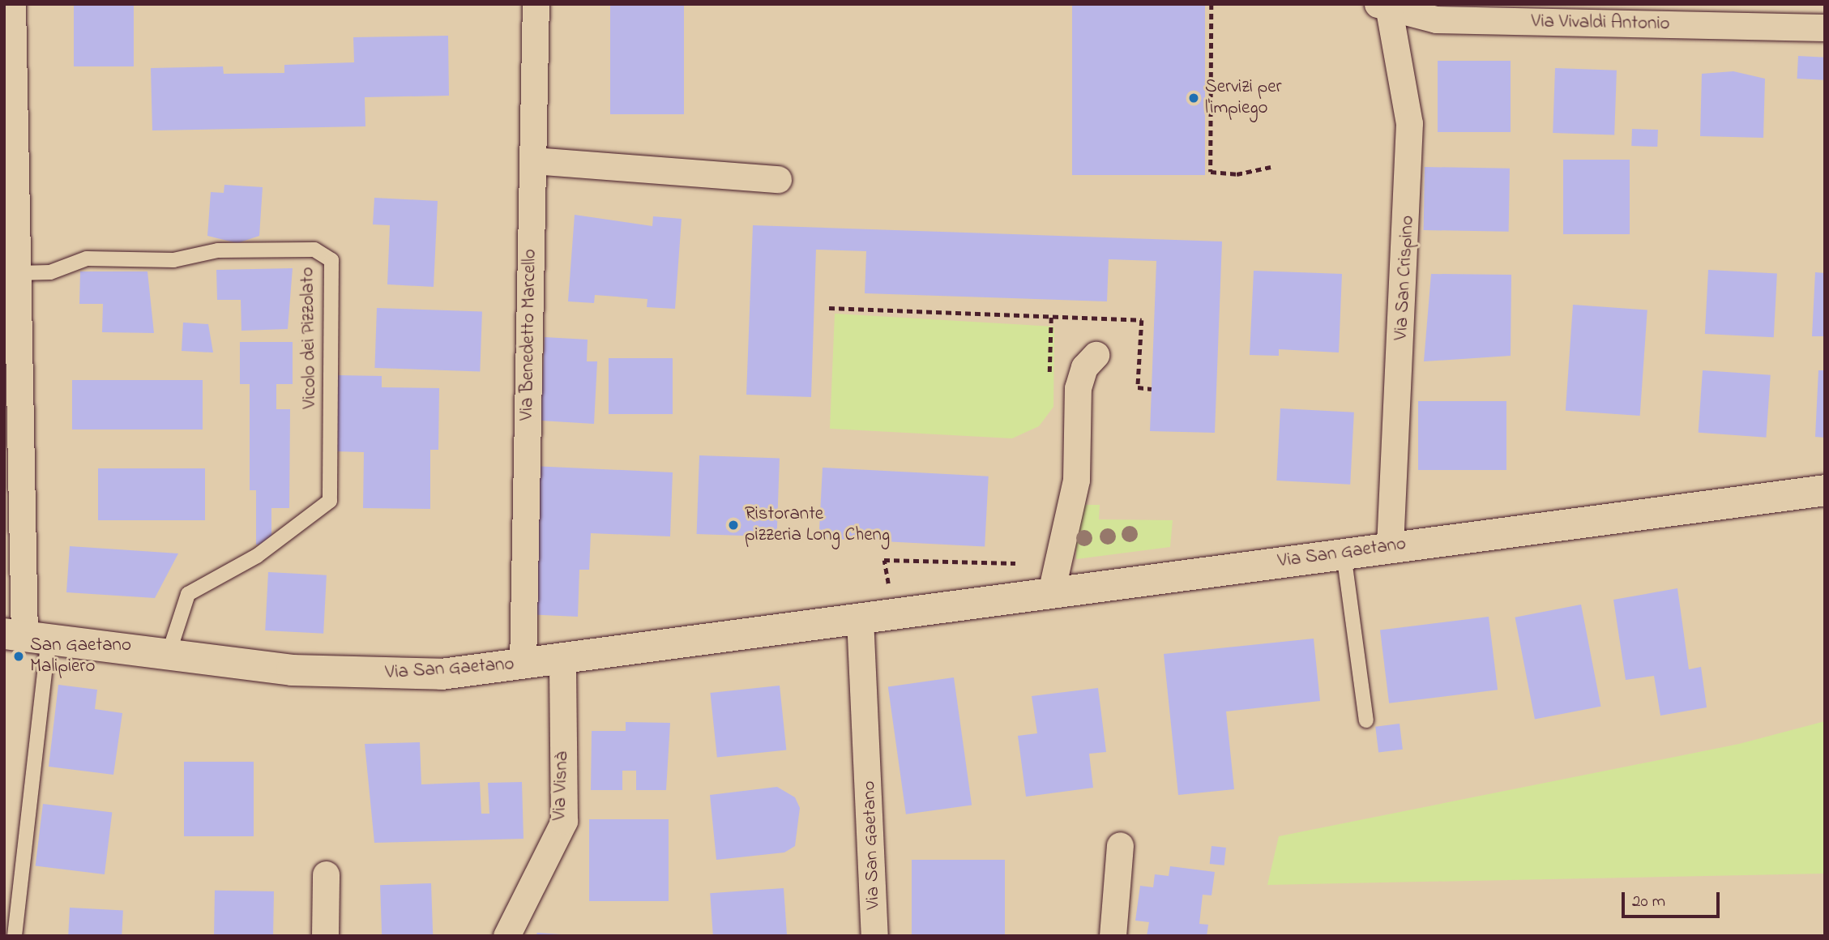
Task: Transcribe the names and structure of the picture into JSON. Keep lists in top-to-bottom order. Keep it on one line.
{"streets":{"street":["Via Vivaldi Antonio","Via San Crispino","Via Benedetto Marcello","Via San Gaetano","Via Visnà"],"lane":["Vicolo dei Pizzolato"]},"crossings":[["Via Vivaldi Antonio","Via San Crispino"],["Via San Crispino","Via San Gaetano"],["Via Benedetto Marcello","Via San Gaetano"],["Vicolo dei Pizzolato","Via San Gaetano"],["Via San Gaetano","Via Visnà"]],"places":["Servizi per l'impiego","Ristorante pizzeria Long Cheng","San Gaetano Malipiero"],"scale_bar":"20 m"}
